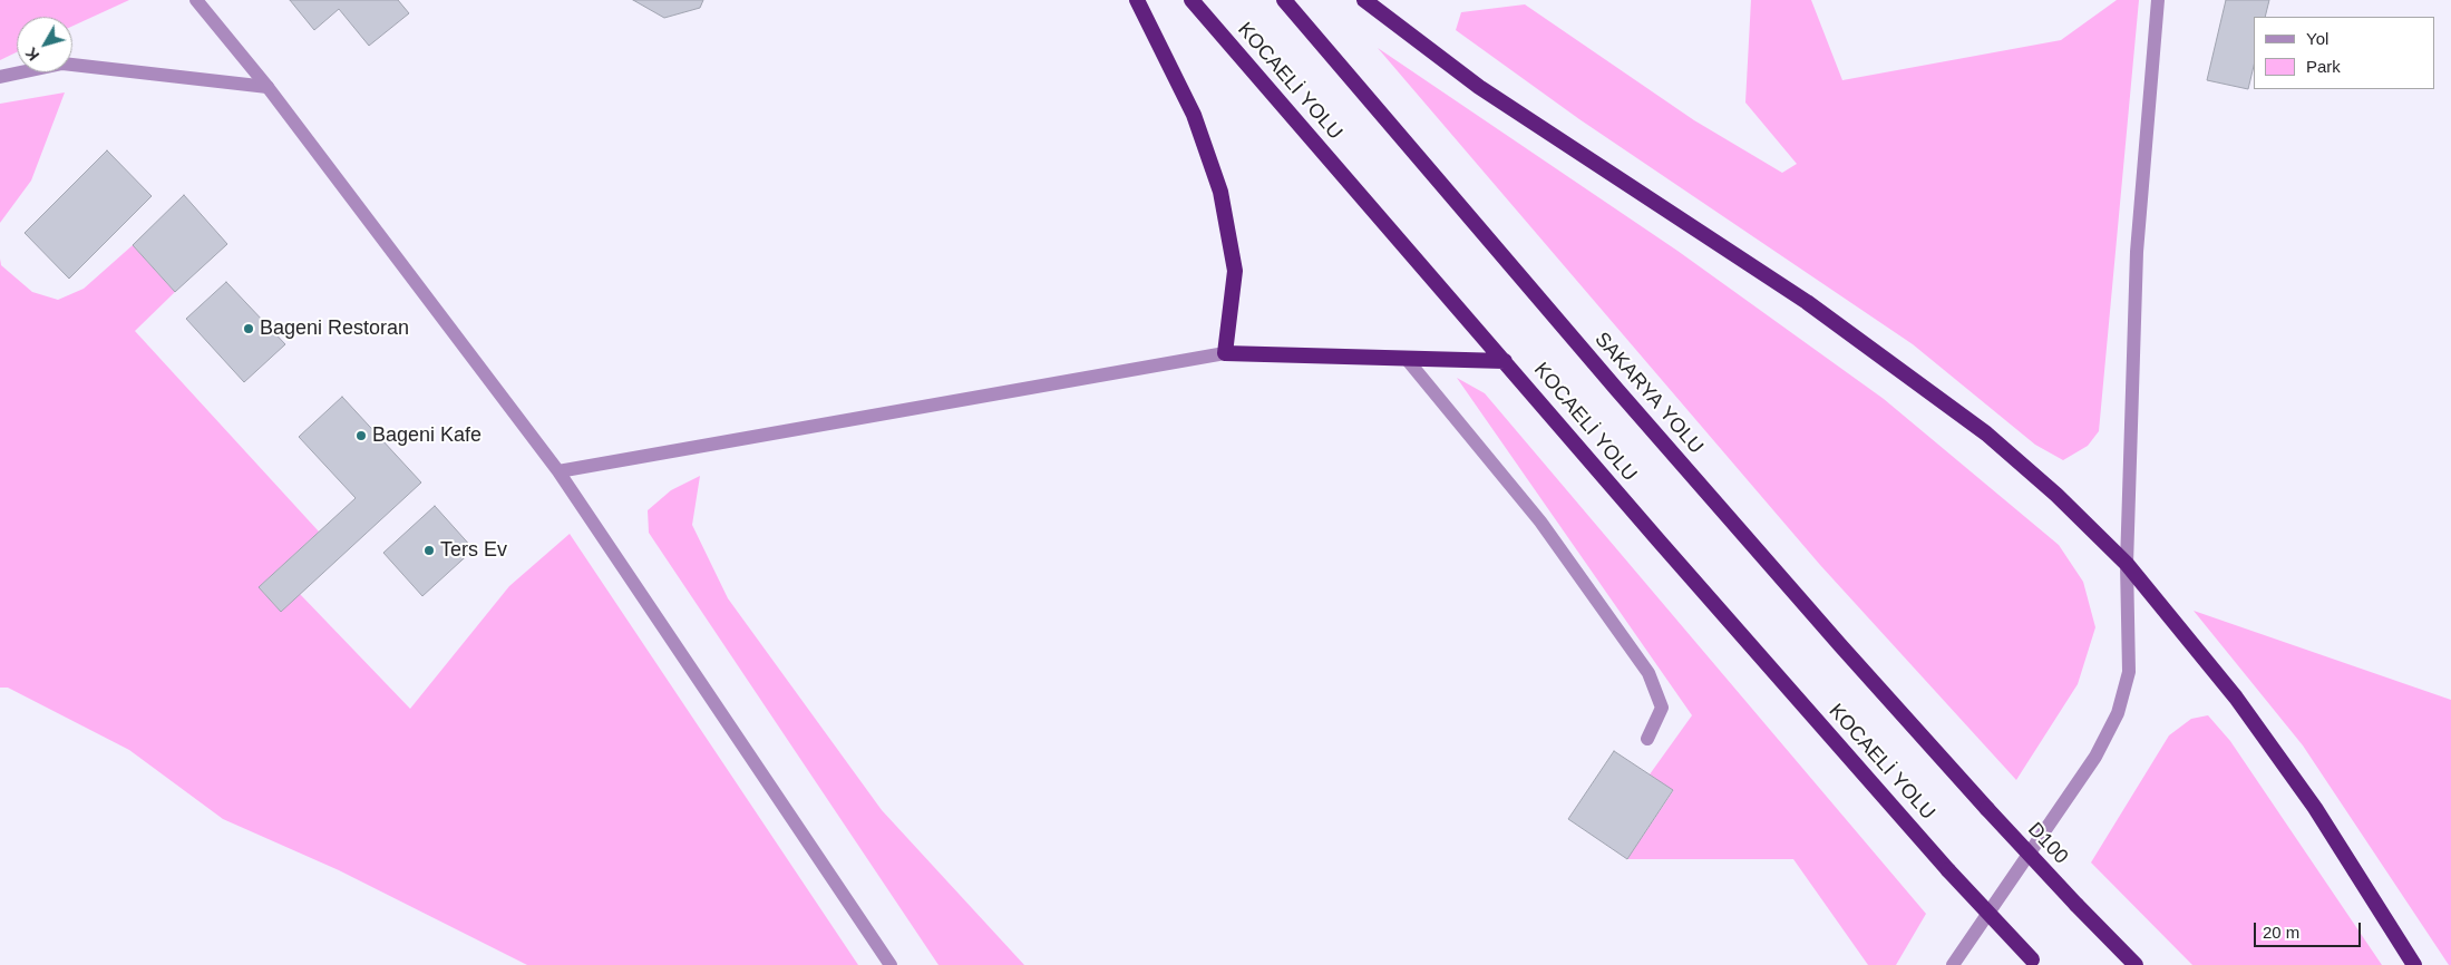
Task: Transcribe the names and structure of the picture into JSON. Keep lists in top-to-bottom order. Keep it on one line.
{"streets":{"highway":["KOCAELİ YOLU","SAKARYA YOLU","D100"]},"crossings":[["SAKARYA YOLU","D100"]],"places":["Bageni Restoran","Bageni Kafe","Ters Ev"],"legend":["Yol","Park"],"scale_bar":"20 m","north":"bottom left"}
